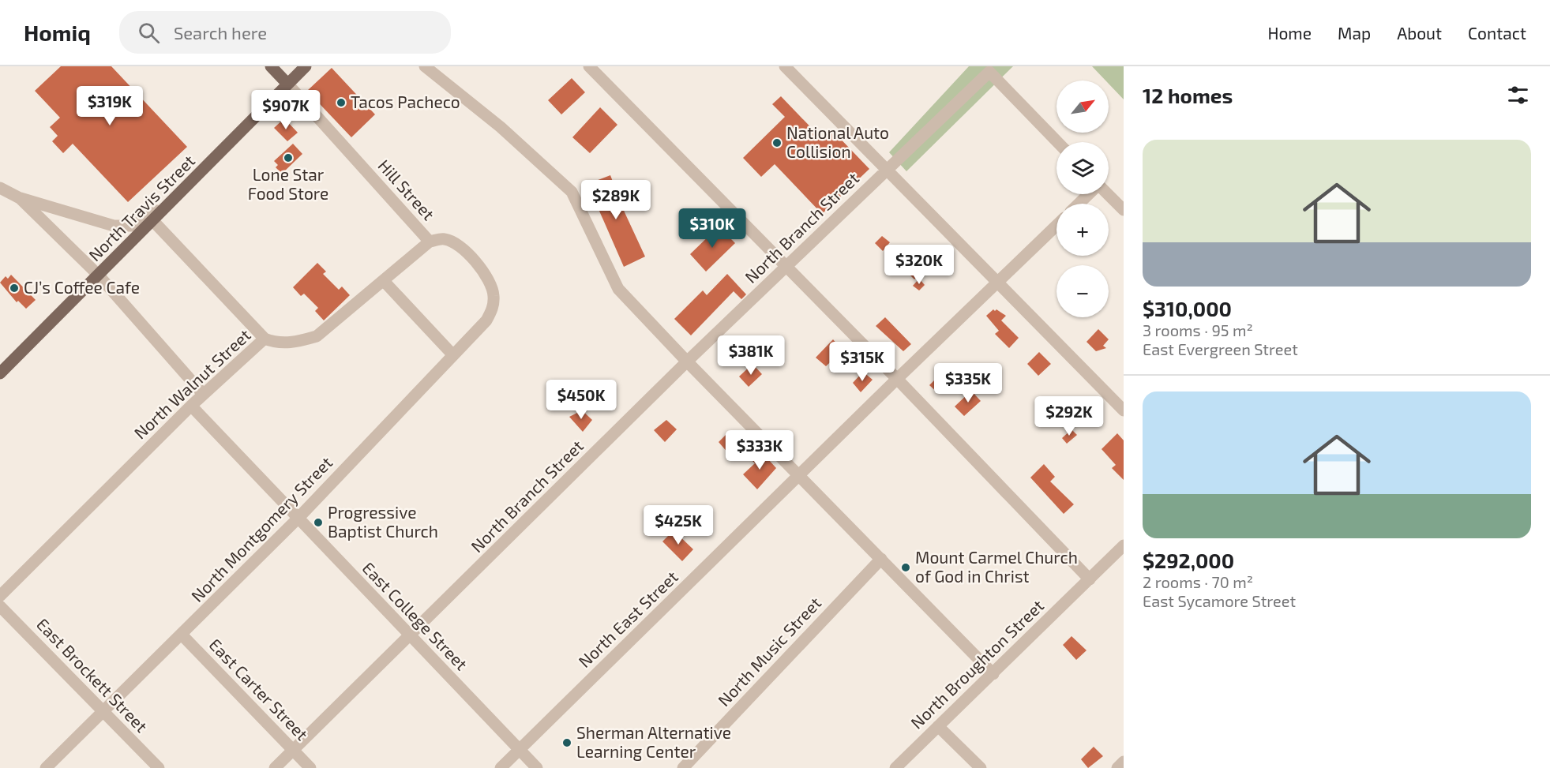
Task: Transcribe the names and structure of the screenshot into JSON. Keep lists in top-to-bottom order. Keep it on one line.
{"streets":{"main road":["North Travis Street"],"street":["Hill Street","North Branch Street","North Walnut Street","North Montgomery Street","East College Street","North East Street","North Music Street","North Broughton Street","East Brockett Street","East Carter Street"]},"crossings":[["Hill Street","North Travis Street"],["Hill Street","North Walnut Street"],["Hill Street","North Montgomery Street"],["North Branch Street","East College Street"],["North Branch Street","East Carter Street"],["North Walnut Street","East College Street"],["North Montgomery Street","East College Street"],["North Montgomery Street","East Brockett Street"],["North Montgomery Street","East Carter Street"],["East College Street","North East Street"]],"places":["Tacos Pacheco","National Auto Collision","Lone Star Food Store","CJ’s Coffee Cafe","Progressive Baptist Church","Mount Carmel Church of God in Christ","Sherman Alternative Learning Center"],"north":"top right","page":{"header":"Homiq","search":"Search here","nav":["Home","Map","About","Contact"],"heading":"12 homes","map_buttons":["+","−"],"price":["$319K","$907K","$289K","$310K","$320K","$381K","$315K","$335K","$450K","$292K","$333K","$425K"],"list":[{"name":"$310,000","note":"3 rooms · 95 m² · East Evergreen Street"},{"name":"$292,000","note":"2 rooms · 70 m² · East Sycamore Street"}]}}
